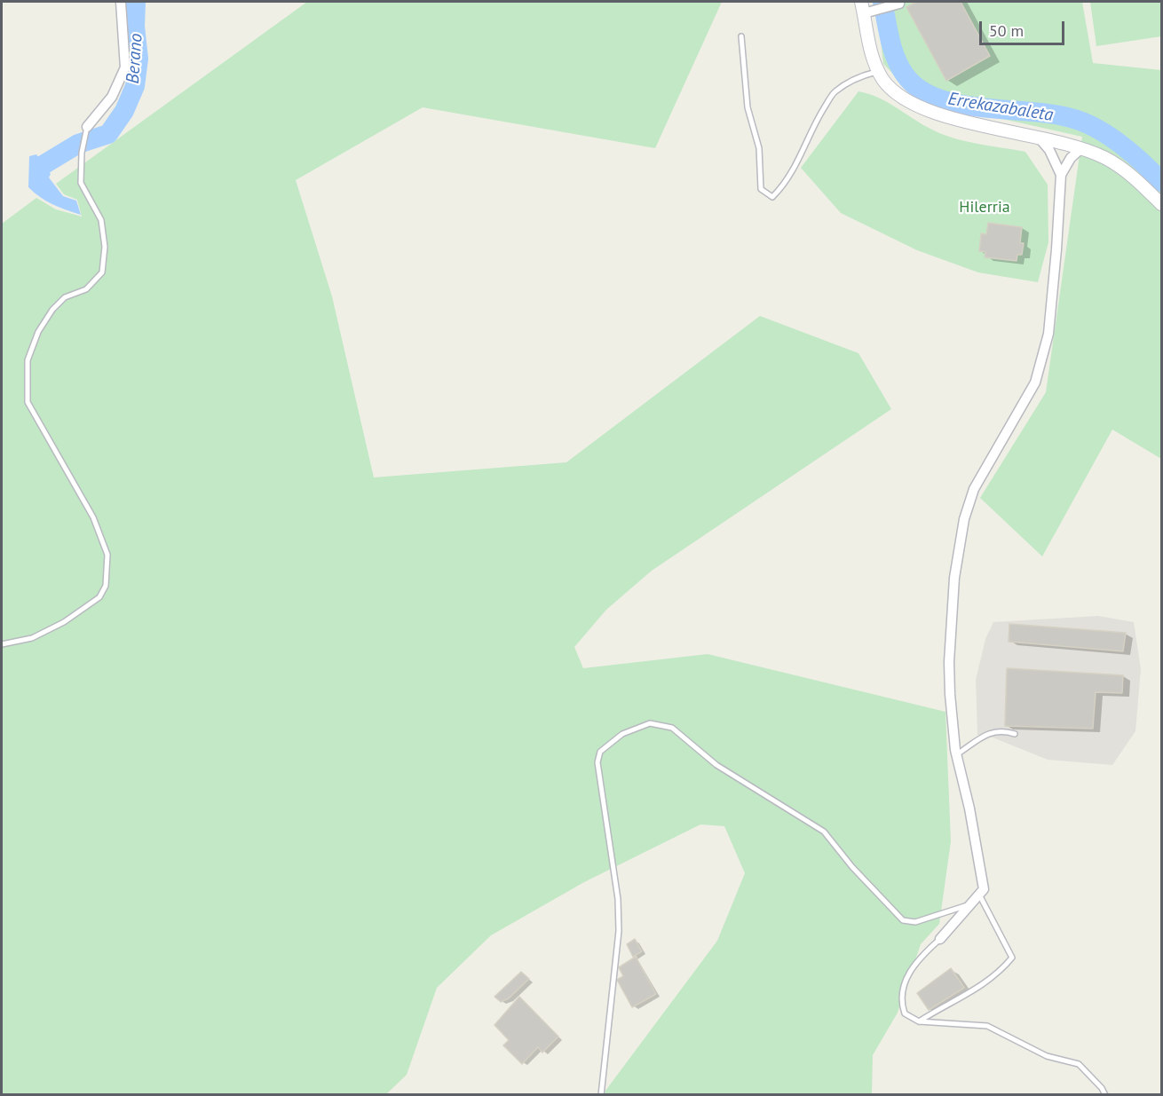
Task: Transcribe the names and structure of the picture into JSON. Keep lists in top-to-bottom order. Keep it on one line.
{"water":["Berano","Errekazabaleta"],"parks":["Hilerria"],"scale_bar":"50 m"}
